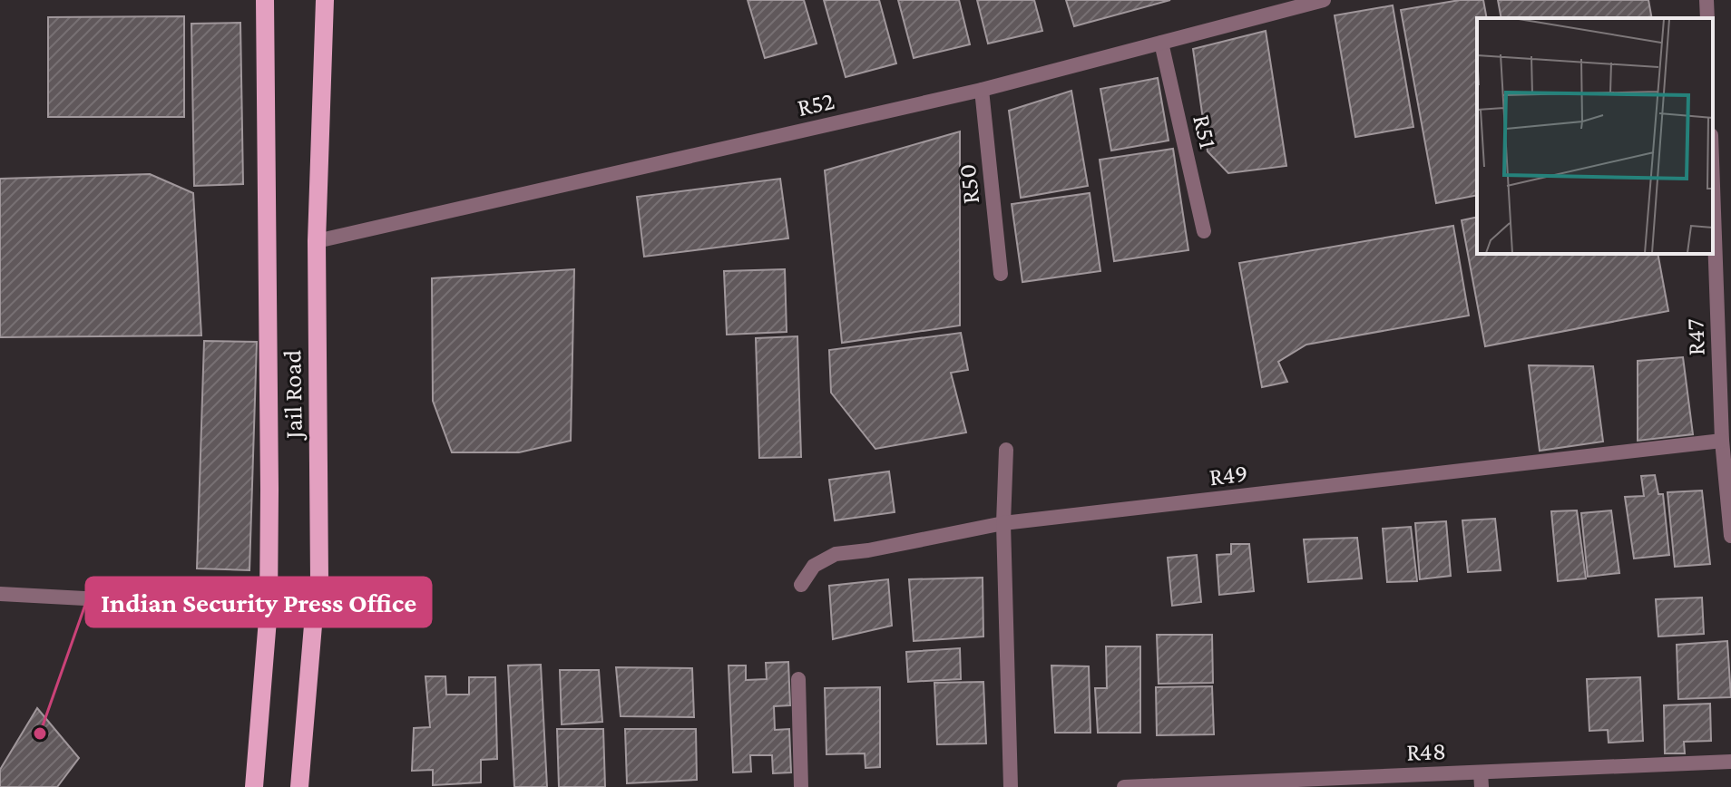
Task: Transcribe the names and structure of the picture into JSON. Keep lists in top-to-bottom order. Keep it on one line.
{"streets":{"main road":["Jail Road"],"street":["R52","R51","R50","R47","R49","R48"]},"crossings":[["R52","R51"],["R52","R50"],["R52","Jail Road"],["R47","R49"]],"places":["Indian Security Press Office"]}
